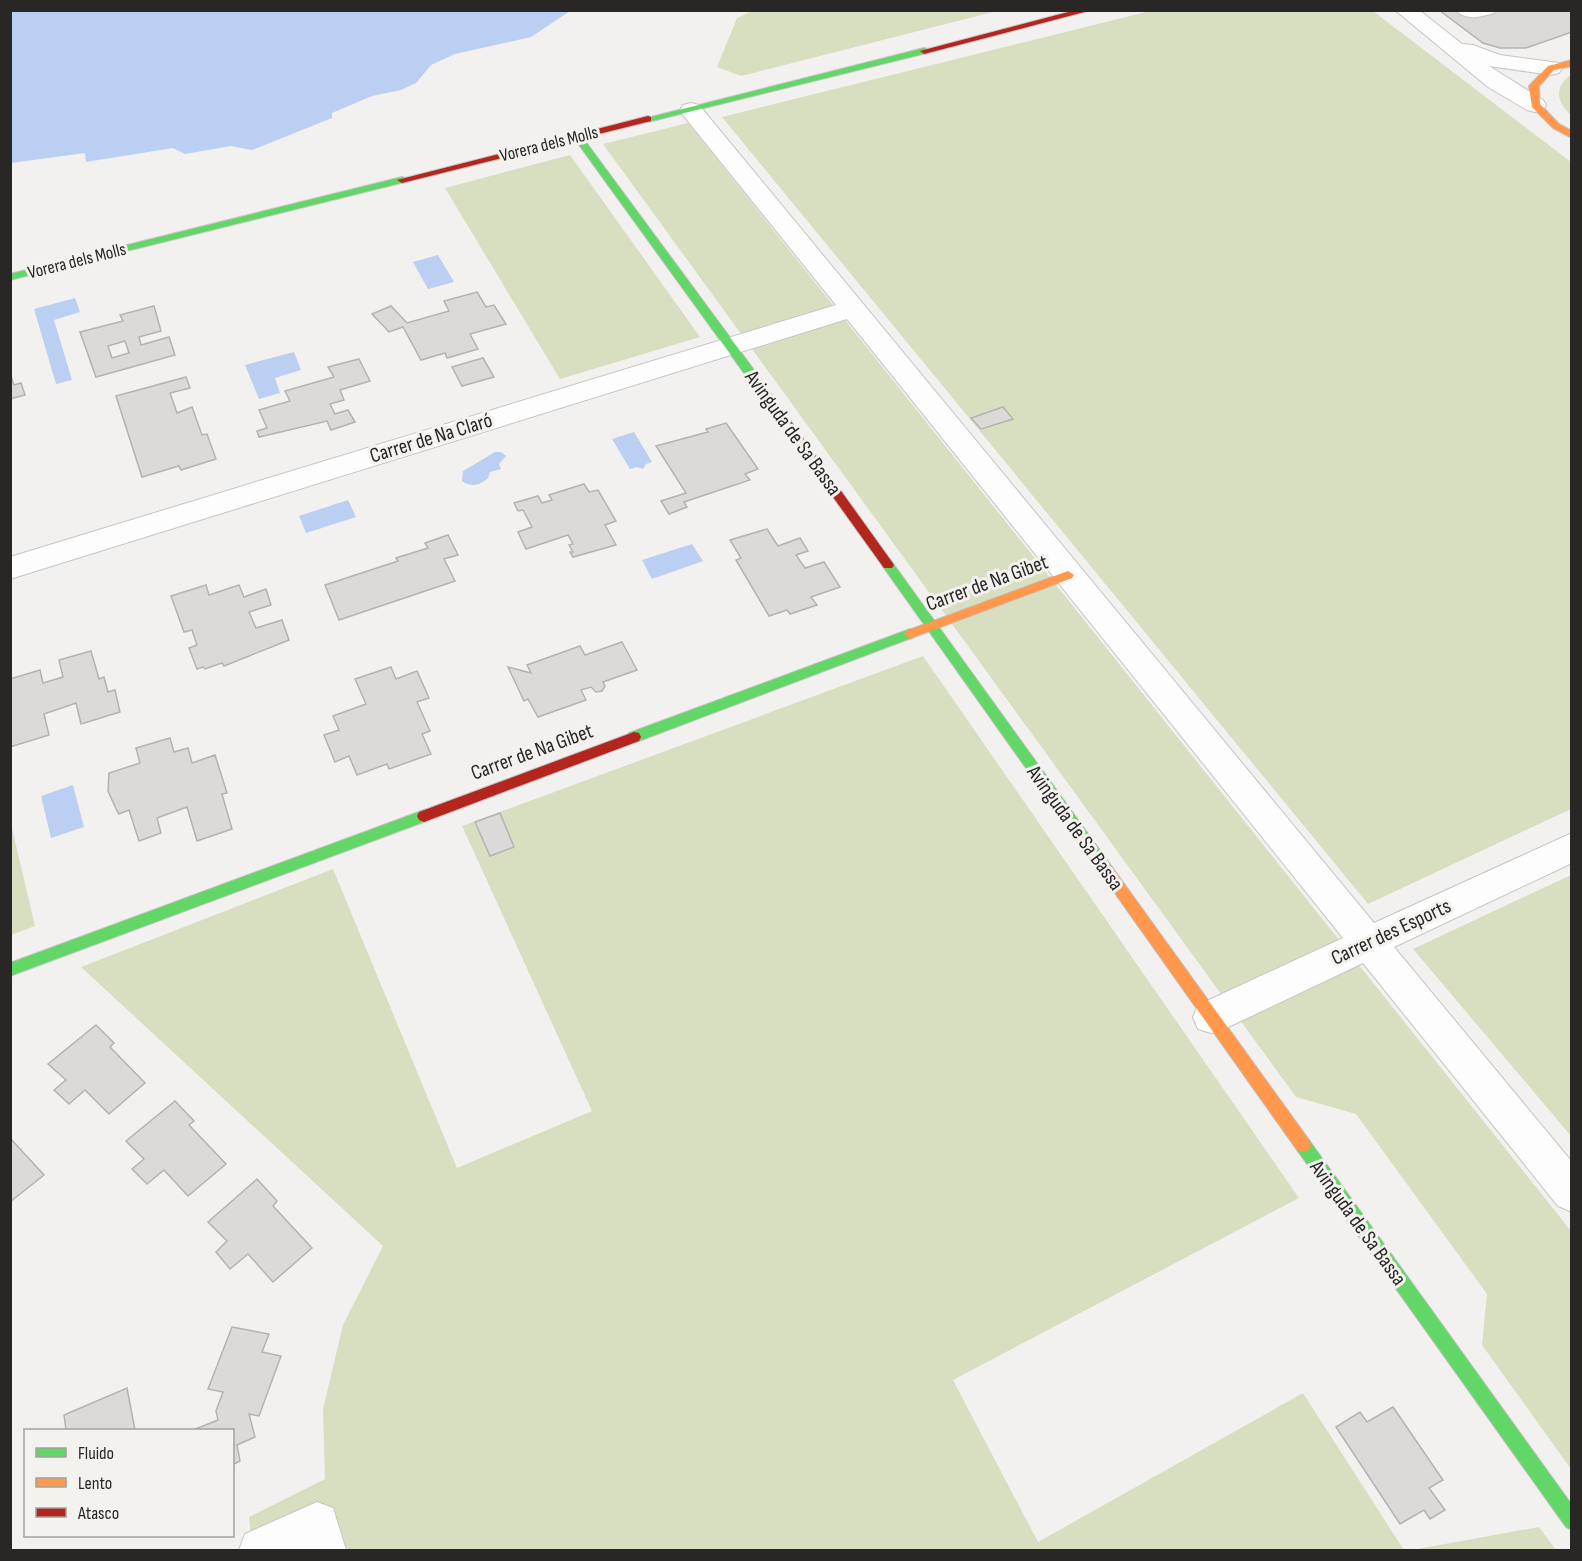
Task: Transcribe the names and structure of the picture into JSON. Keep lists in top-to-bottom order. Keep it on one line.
{"streets":{"street":["Vorera dels Molls","Avinguda de Sa Bassa","Carrer de Na Claró","Carrer de Na Gibet","Carrer des Esports"]},"crossings":[["Vorera dels Molls","Avinguda de Sa Bassa"],["Avinguda de Sa Bassa","Carrer de Na Claró"],["Avinguda de Sa Bassa","Carrer de Na Gibet"],["Avinguda de Sa Bassa","Carrer des Esports"]],"legend":["Fluido","Lento","Atasco"]}
